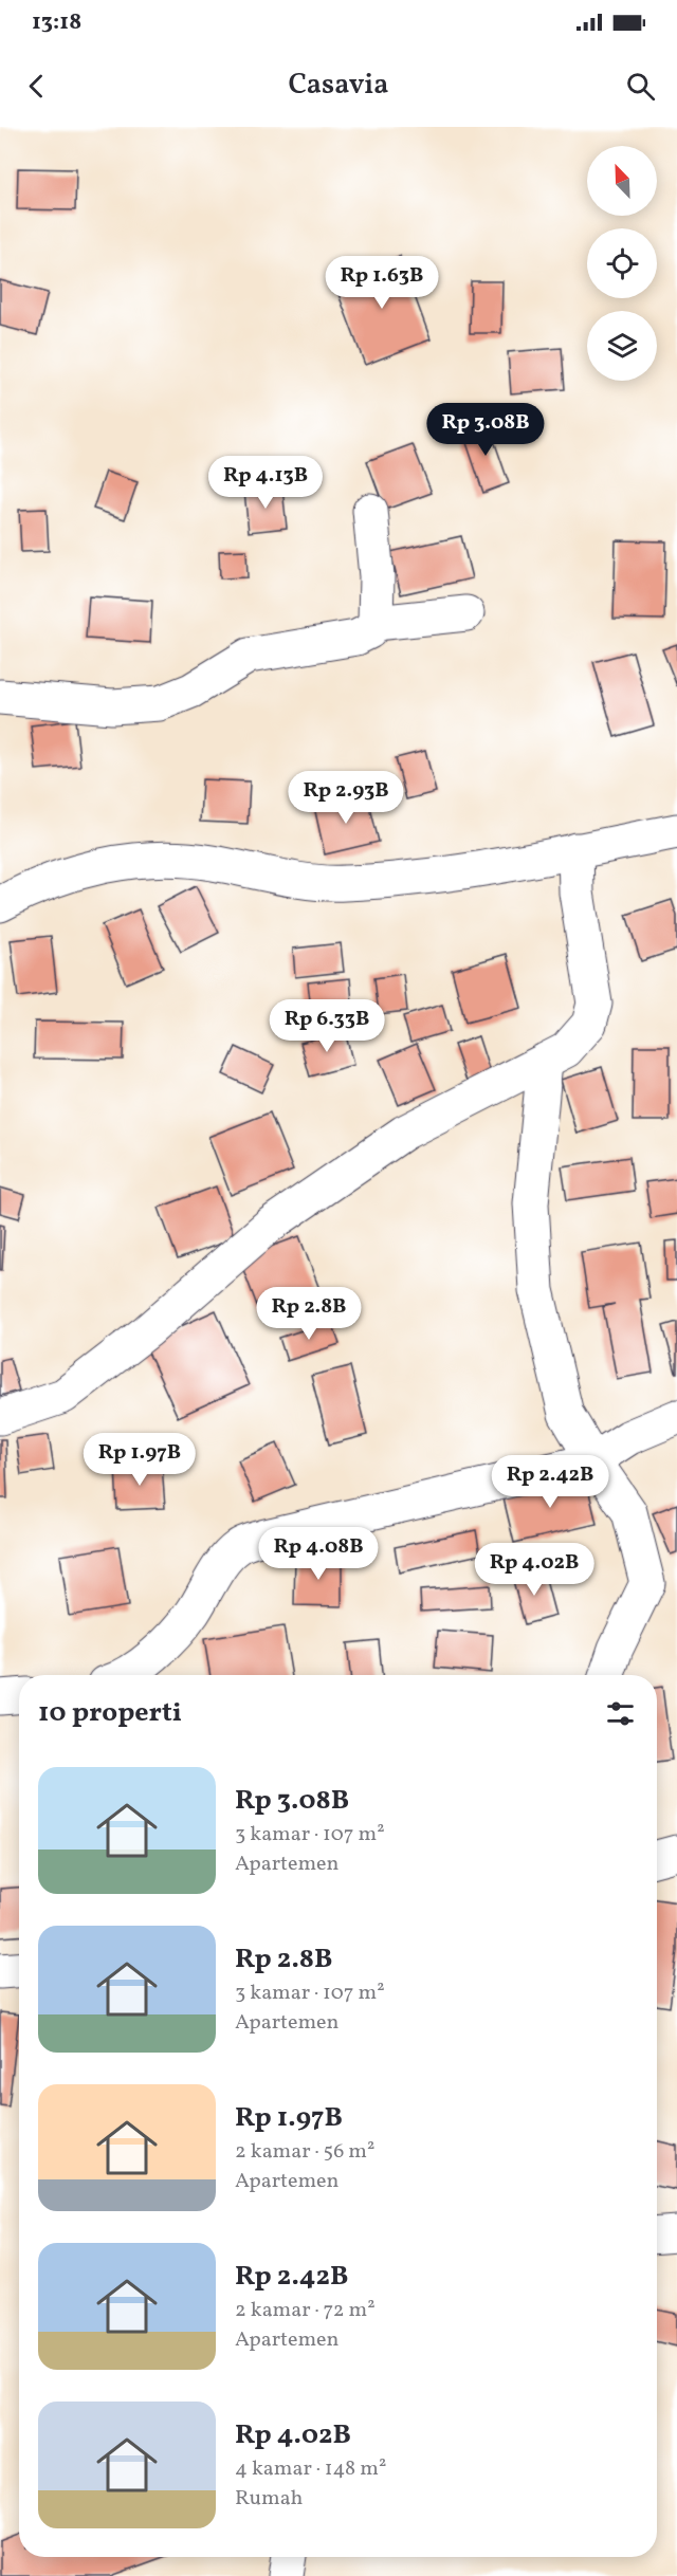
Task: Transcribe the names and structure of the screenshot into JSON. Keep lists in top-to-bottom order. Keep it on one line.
{"north":"top left","page":{"status":"13:18","header":"Casavia","price":["Rp 1.63B","Rp 3.08B","Rp 4.13B","Rp 2.93B","Rp 6.33B","Rp 2.8B","Rp 1.97B","Rp 2.42B","Rp 4.08B","Rp 4.02B"],"heading":"10 properti","list":[{"name":"Rp 3.08B","note":"3 kamar · 107 m² · Apartemen"},{"name":"Rp 2.8B","note":"3 kamar · 107 m² · Apartemen"},{"name":"Rp 1.97B","note":"2 kamar · 56 m² · Apartemen"},{"name":"Rp 2.42B","note":"2 kamar · 72 m² · Apartemen"},{"name":"Rp 4.02B","note":"4 kamar · 148 m² · Rumah"}]}}
